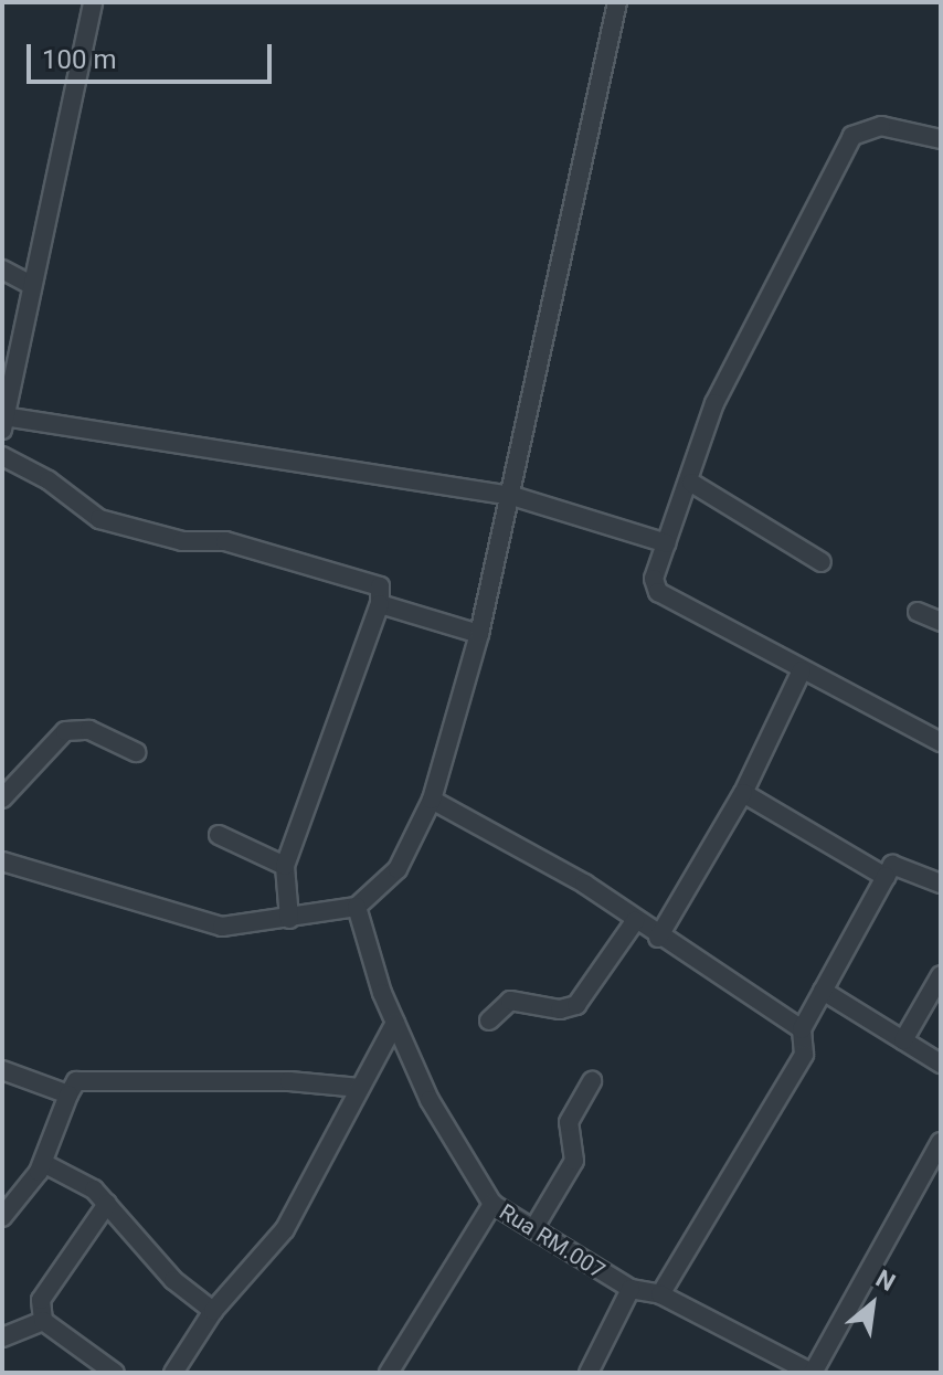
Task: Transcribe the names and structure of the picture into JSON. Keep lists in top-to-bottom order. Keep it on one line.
{"streets":{"street":["Rua RM.007"]},"scale_bar":"100 m","north":"top right"}
